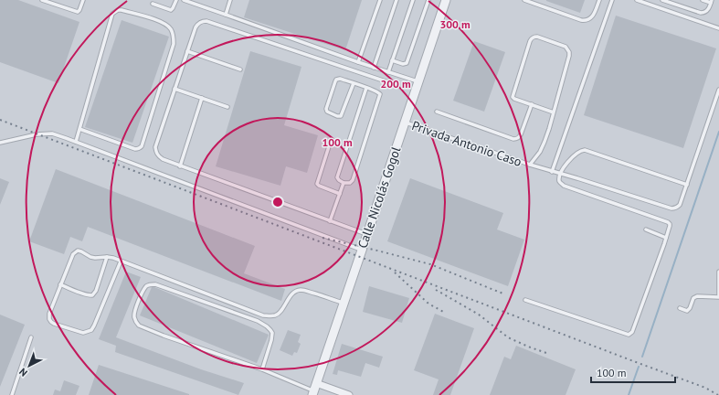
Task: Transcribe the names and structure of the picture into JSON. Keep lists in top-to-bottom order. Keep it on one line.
{"streets":{"street":["Calle Nicolás Gogol"],"lane":["Privada Antonio Caso"]},"crossings":[["Privada Antonio Caso","Calle Nicolás Gogol"]],"scale_bar":"100 m","north":"bottom left","rings":["300 m","200 m","100 m"]}
